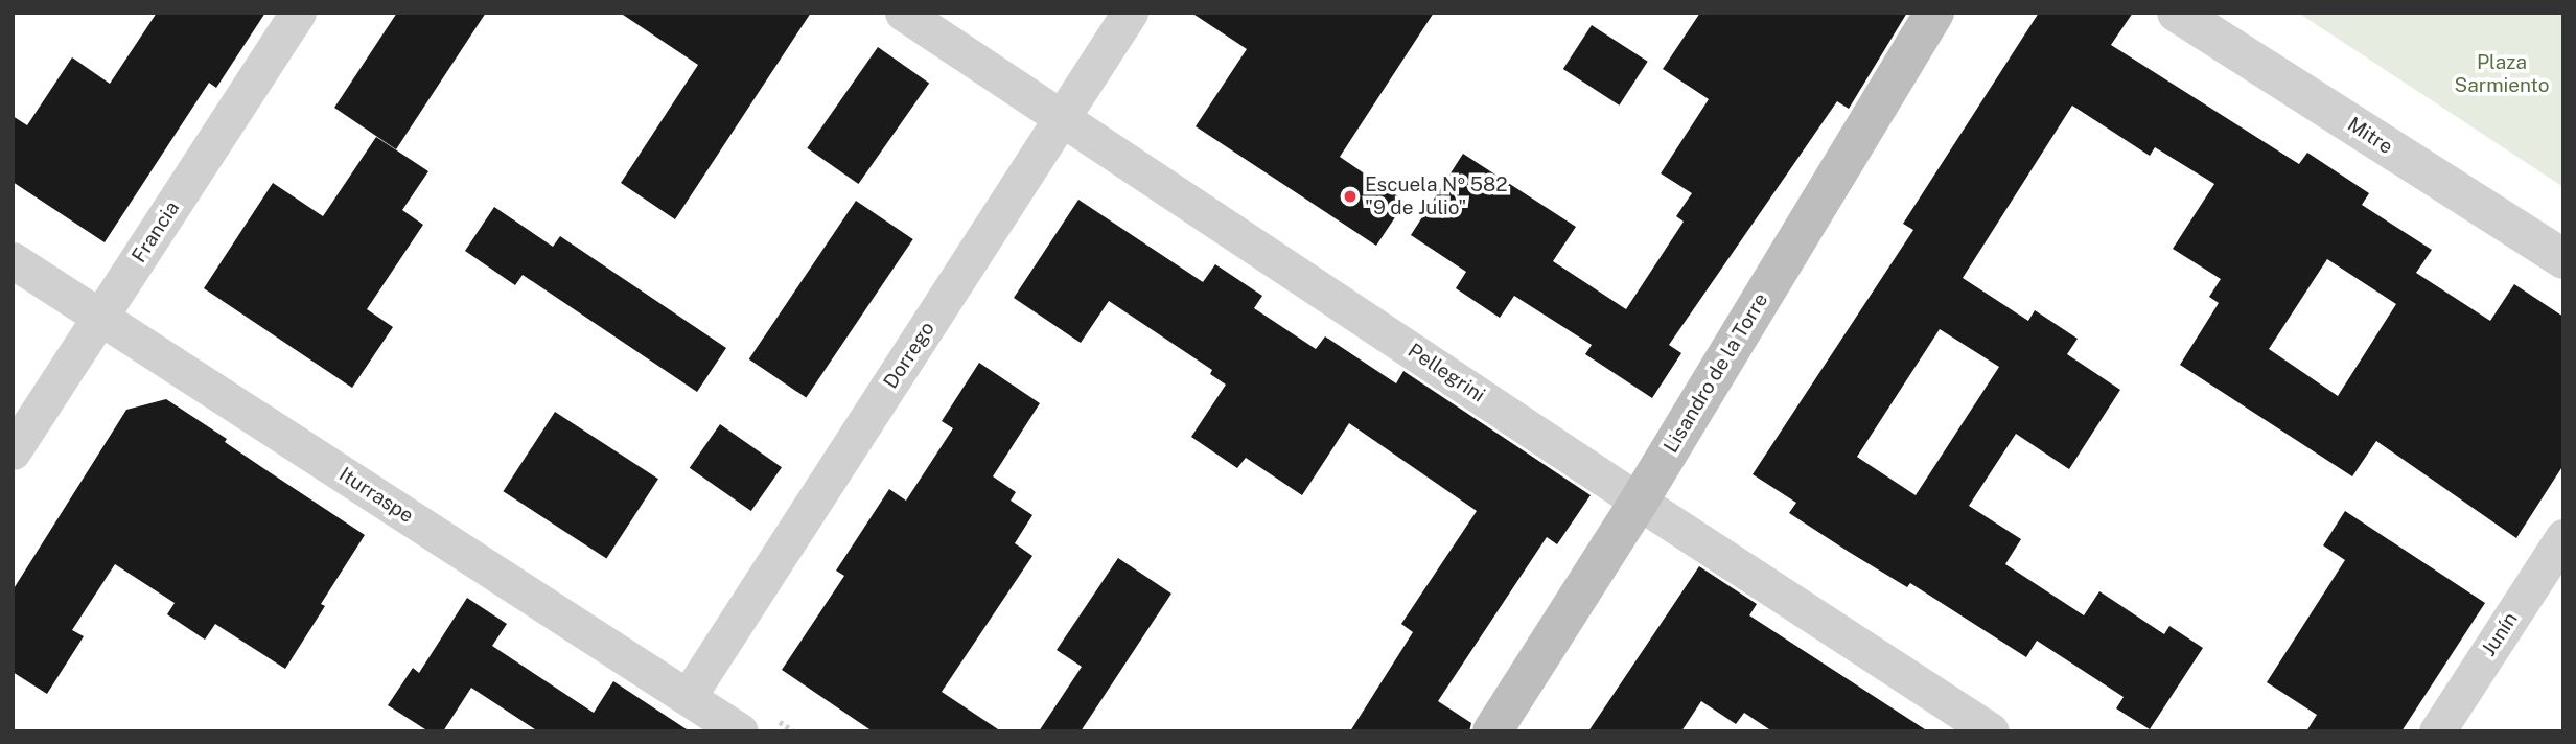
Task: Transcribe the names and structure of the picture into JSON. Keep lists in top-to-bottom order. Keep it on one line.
{"streets":{"main road":["Lisandro de la Torre"],"street":["Mitre","Francia","Dorrego","Pellegrini","Iturraspe","Junín"]},"crossings":[["Francia","Iturraspe"],["Dorrego","Pellegrini"],["Dorrego","Iturraspe"],["Pellegrini","Lisandro de la Torre"]],"parks":["Plaza Sarmiento"],"places":["Escuela Nº 582 \"9 de Julio\""]}
